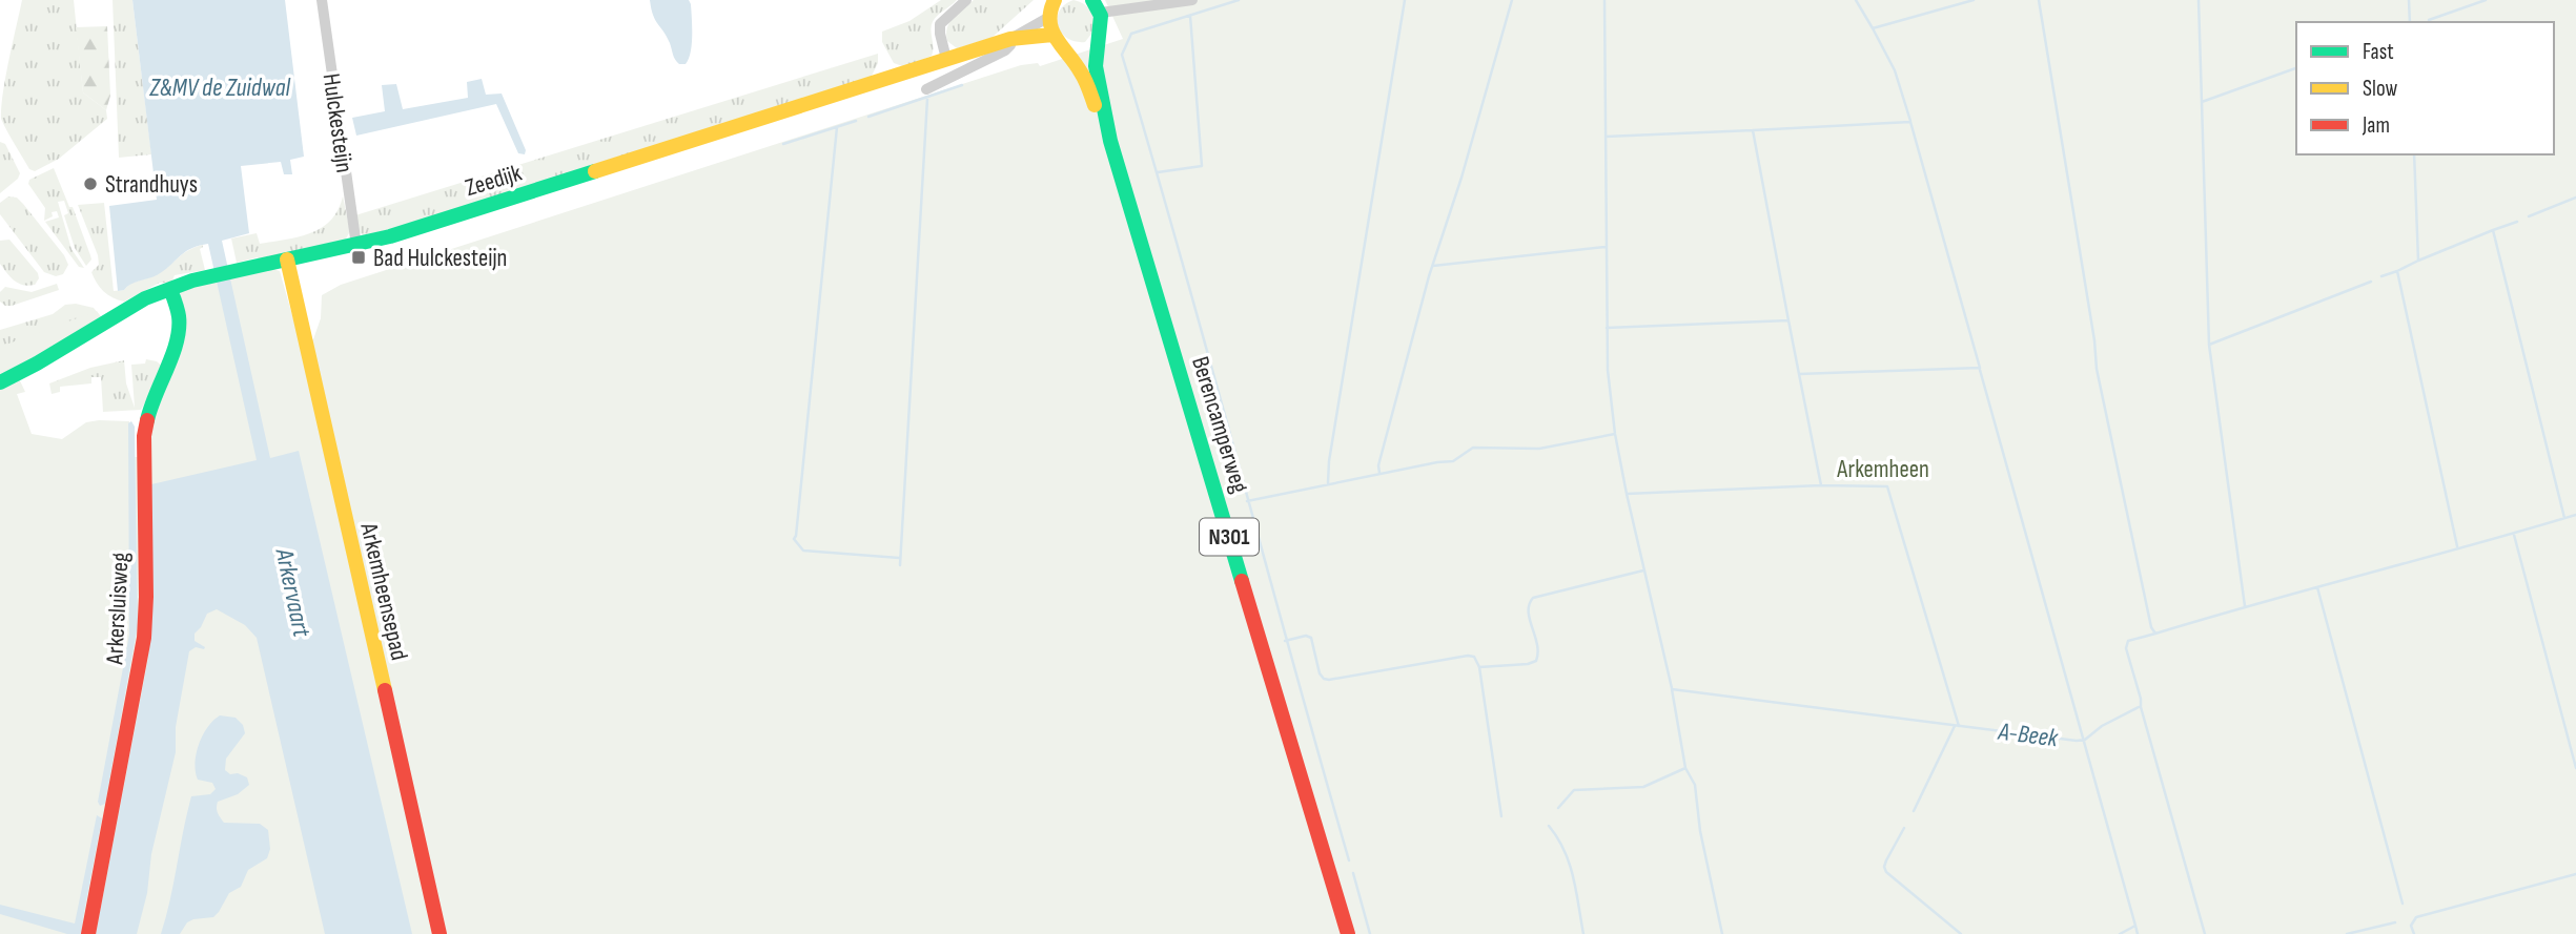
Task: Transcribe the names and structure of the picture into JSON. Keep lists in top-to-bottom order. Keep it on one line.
{"streets":{"street":["Hulckesteijn","Zeedijk","Berencamperweg","N301","Arkemheensepad","Arkersluisweg"]},"crossings":[["Hulckesteijn","Zeedijk"],["Zeedijk","Berencamperweg"],["Zeedijk","Arkemheensepad"],["Zeedijk","Arkersluisweg"]],"water":["Z&MV de Zuidwal","Arkervaart","A-Beek"],"parks":["Arkemheen"],"places":{"other":["Strandhuys"],"transit":["Bad Hulckesteijn"]},"legend":["Fast","Slow","Jam"]}
